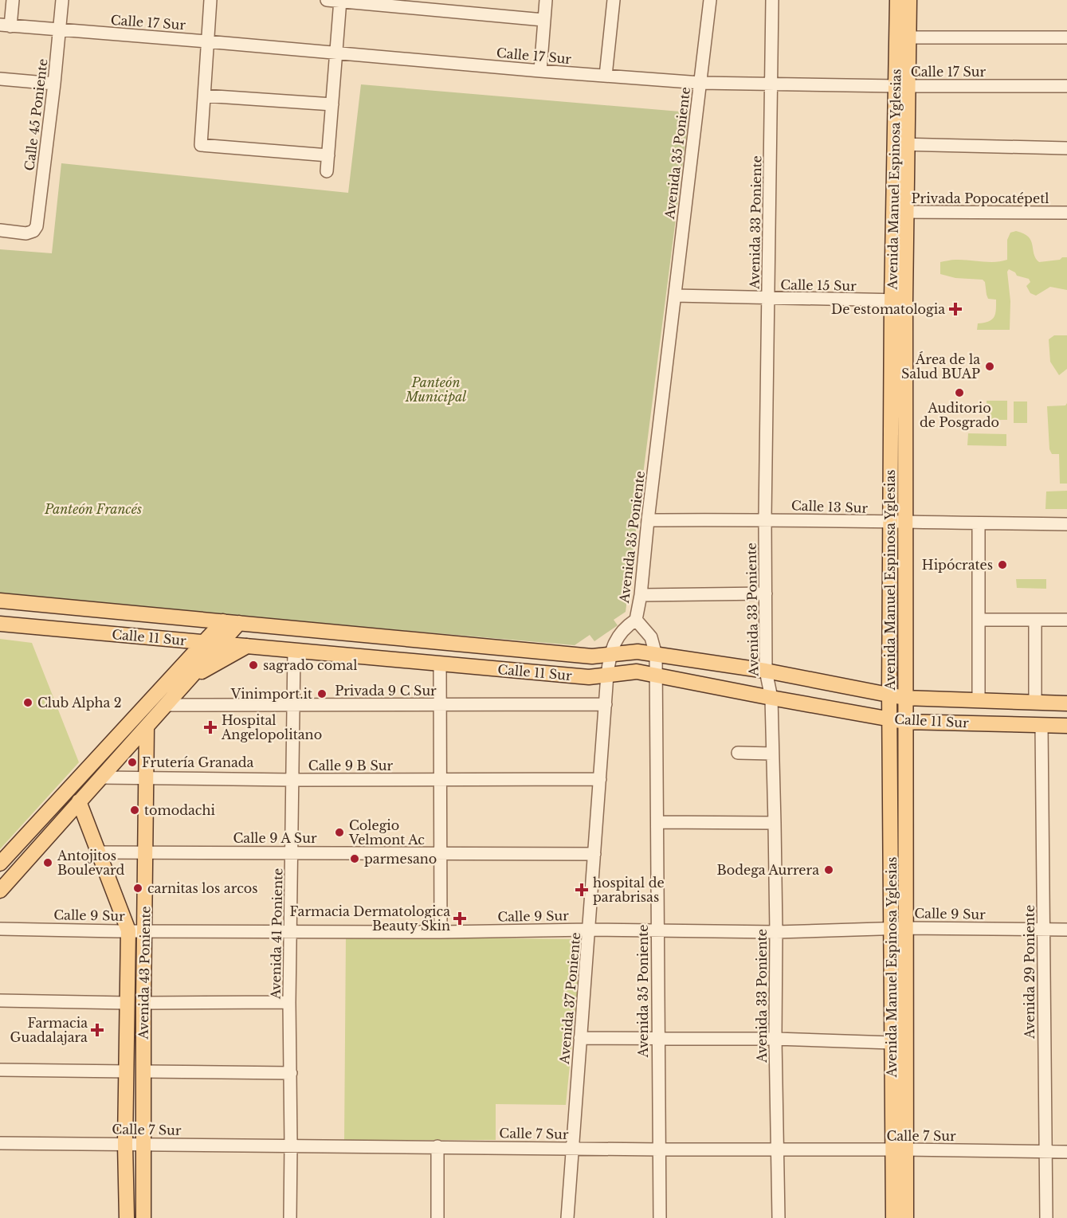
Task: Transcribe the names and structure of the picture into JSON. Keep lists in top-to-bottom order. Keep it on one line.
{"streets":{"main road":["Avenida Manuel Espinosa Yglesias","Calle 11 Sur","Avenida 43 Poniente"],"street":["Calle 17 Sur","Calle 45 Poniente","Avenida 35 Poniente","Privada Popocatépetl","Avenida 33 Poniente","Calle 15 Sur","Calle 13 Sur","Privada 9 C Sur","Calle 9 B Sur","Calle 9 A Sur","Calle 9 Sur","Avenida 41 Poniente","Avenida 29 Poniente","Avenida 37 Poniente","Calle 7 Sur"]},"crossings":[["Calle 17 Sur","Calle 45 Poniente"],["Calle 17 Sur","Avenida 35 Poniente"],["Calle 17 Sur","Avenida Manuel Espinosa Yglesias"],["Calle 17 Sur","Avenida 33 Poniente"],["Avenida 35 Poniente","Calle 15 Sur"],["Avenida 35 Poniente","Calle 13 Sur"],["Avenida 35 Poniente","Calle 11 Sur"],["Avenida 35 Poniente","Calle 9 Sur"],["Avenida 35 Poniente","Avenida 37 Poniente"],["Avenida 35 Poniente","Calle 7 Sur"],["Avenida Manuel Espinosa Yglesias","Privada Popocatépetl"],["Avenida Manuel Espinosa Yglesias","Calle 15 Sur"],["Avenida Manuel Espinosa Yglesias","Calle 13 Sur"],["Avenida Manuel Espinosa Yglesias","Calle 11 Sur"],["Avenida Manuel Espinosa Yglesias","Calle 9 Sur"],["Avenida Manuel Espinosa Yglesias","Calle 7 Sur"],["Avenida 33 Poniente","Calle 15 Sur"],["Avenida 33 Poniente","Calle 13 Sur"],["Avenida 33 Poniente","Calle 11 Sur"],["Avenida 33 Poniente","Calle 9 Sur"],["Avenida 33 Poniente","Calle 7 Sur"],["Calle 11 Sur","Avenida 41 Poniente"],["Calle 11 Sur","Avenida 29 Poniente"],["Calle 11 Sur","Avenida 37 Poniente"],["Privada 9 C Sur","Avenida 41 Poniente"],["Privada 9 C Sur","Avenida 37 Poniente"],["Calle 9 B Sur","Avenida 41 Poniente"],["Calle 9 B Sur","Avenida 43 Poniente"],["Calle 9 B Sur","Avenida 37 Poniente"],["Calle 9 A Sur","Avenida 41 Poniente"],["Calle 9 A Sur","Avenida 43 Poniente"],["Calle 9 A Sur","Avenida 37 Poniente"],["Calle 9 Sur","Avenida 41 Poniente"],["Calle 9 Sur","Avenida 29 Poniente"],["Calle 9 Sur","Avenida 43 Poniente"],["Calle 9 Sur","Avenida 37 Poniente"],["Avenida 41 Poniente","Calle 7 Sur"],["Avenida 29 Poniente","Calle 7 Sur"],["Avenida 43 Poniente","Calle 7 Sur"],["Avenida 37 Poniente","Calle 7 Sur"]],"parks":["Panteón Municipal","Panteón Francés"],"places":{"health":["De estomatologia","Hospital Angelopolitano","hospital de parabrisas","Farmacia Dermatologica Beauty Skin","Farmacia Guadalajara"],"other":["Área de la Salud BUAP","Auditorio de Posgrado","Hipócrates","sagrado comal","Vinimport.it","Club Alpha 2","Frutería Granada","tomodachi","Colegio Velmont Ac","parmesano","Antojitos Boulevard","Bodega Aurrera","carnitas los arcos"]}}
